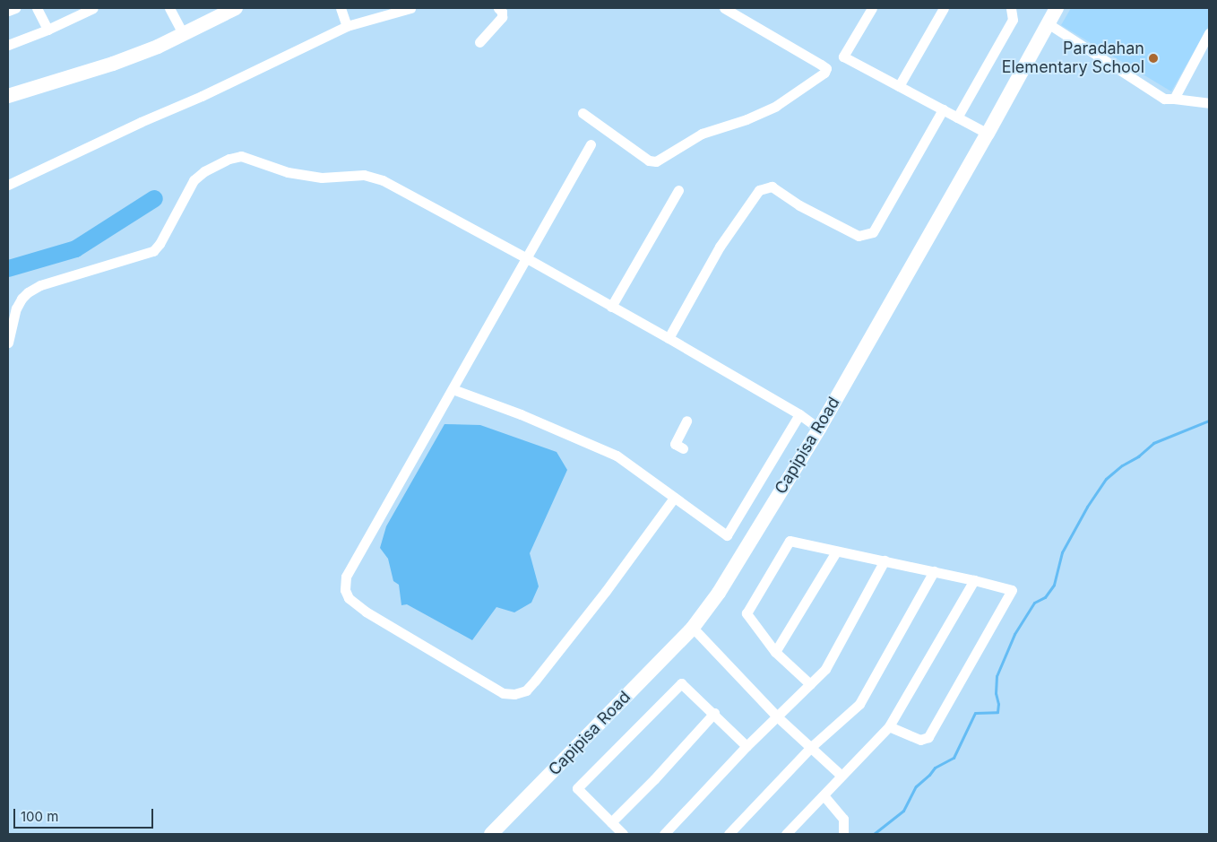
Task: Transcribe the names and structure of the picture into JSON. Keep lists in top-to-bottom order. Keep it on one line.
{"streets":{"main road":["Capipisa Road"]},"places":["Paradahan Elementary School"],"scale_bar":"100 m"}
